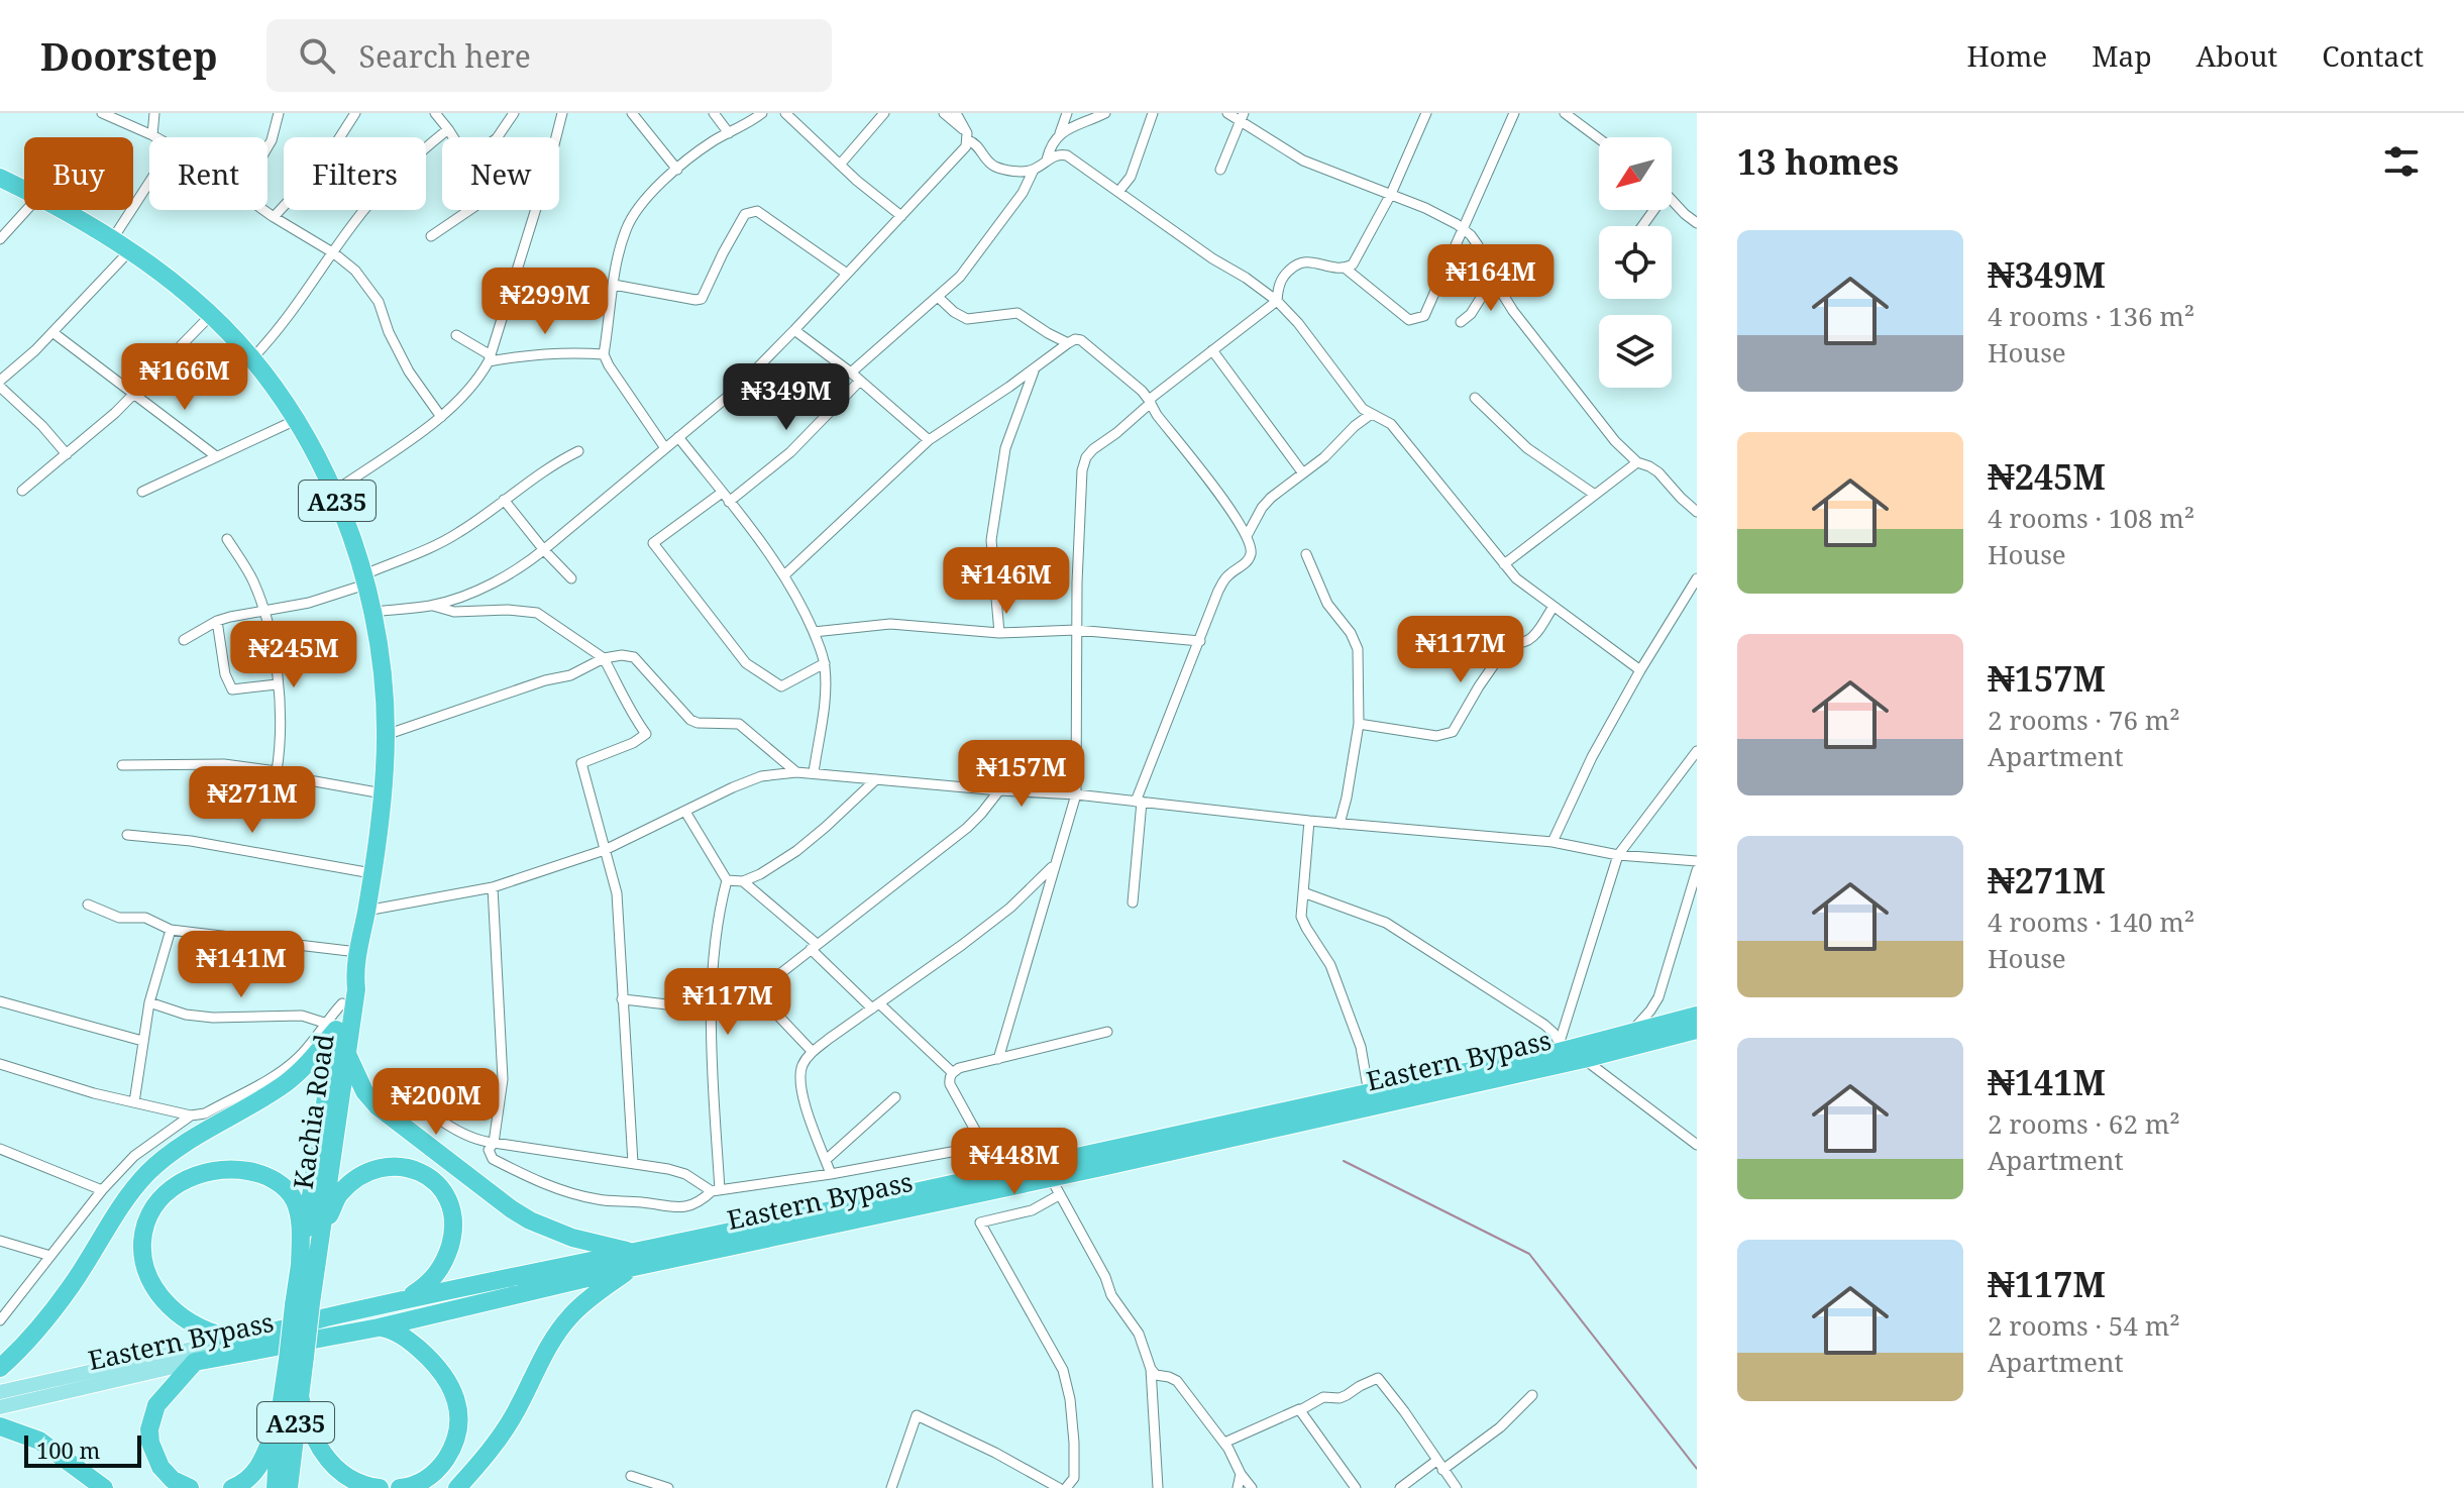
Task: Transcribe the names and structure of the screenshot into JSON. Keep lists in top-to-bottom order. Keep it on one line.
{"streets":{"highway":["A235","Eastern Bypass","Kachia Road"]},"crossings":[["A235","Kachia Road"]],"scale_bar":"100 m","north":"bottom left","page":{"header":"Doorstep","search":"Search here","nav":["Home","Map","About","Contact"],"heading":"13 homes","chip":["Buy","Rent","Filters","New"],"list":[{"name":"₦349M","note":"4 rooms · 136 m² · House"},{"name":"₦245M","note":"4 rooms · 108 m² · House"},{"name":"₦157M","note":"2 rooms · 76 m² · Apartment"},{"name":"₦271M","note":"4 rooms · 140 m² · House"},{"name":"₦141M","note":"2 rooms · 62 m² · Apartment"},{"name":"₦117M","note":"2 rooms · 54 m² · Apartment"}],"price":["₦164M","₦299M","₦166M","₦349M","₦146M","₦117M","₦245M","₦157M","₦271M","₦141M","₦117M","₦200M","₦448M"],"scale":"100 m"}}
